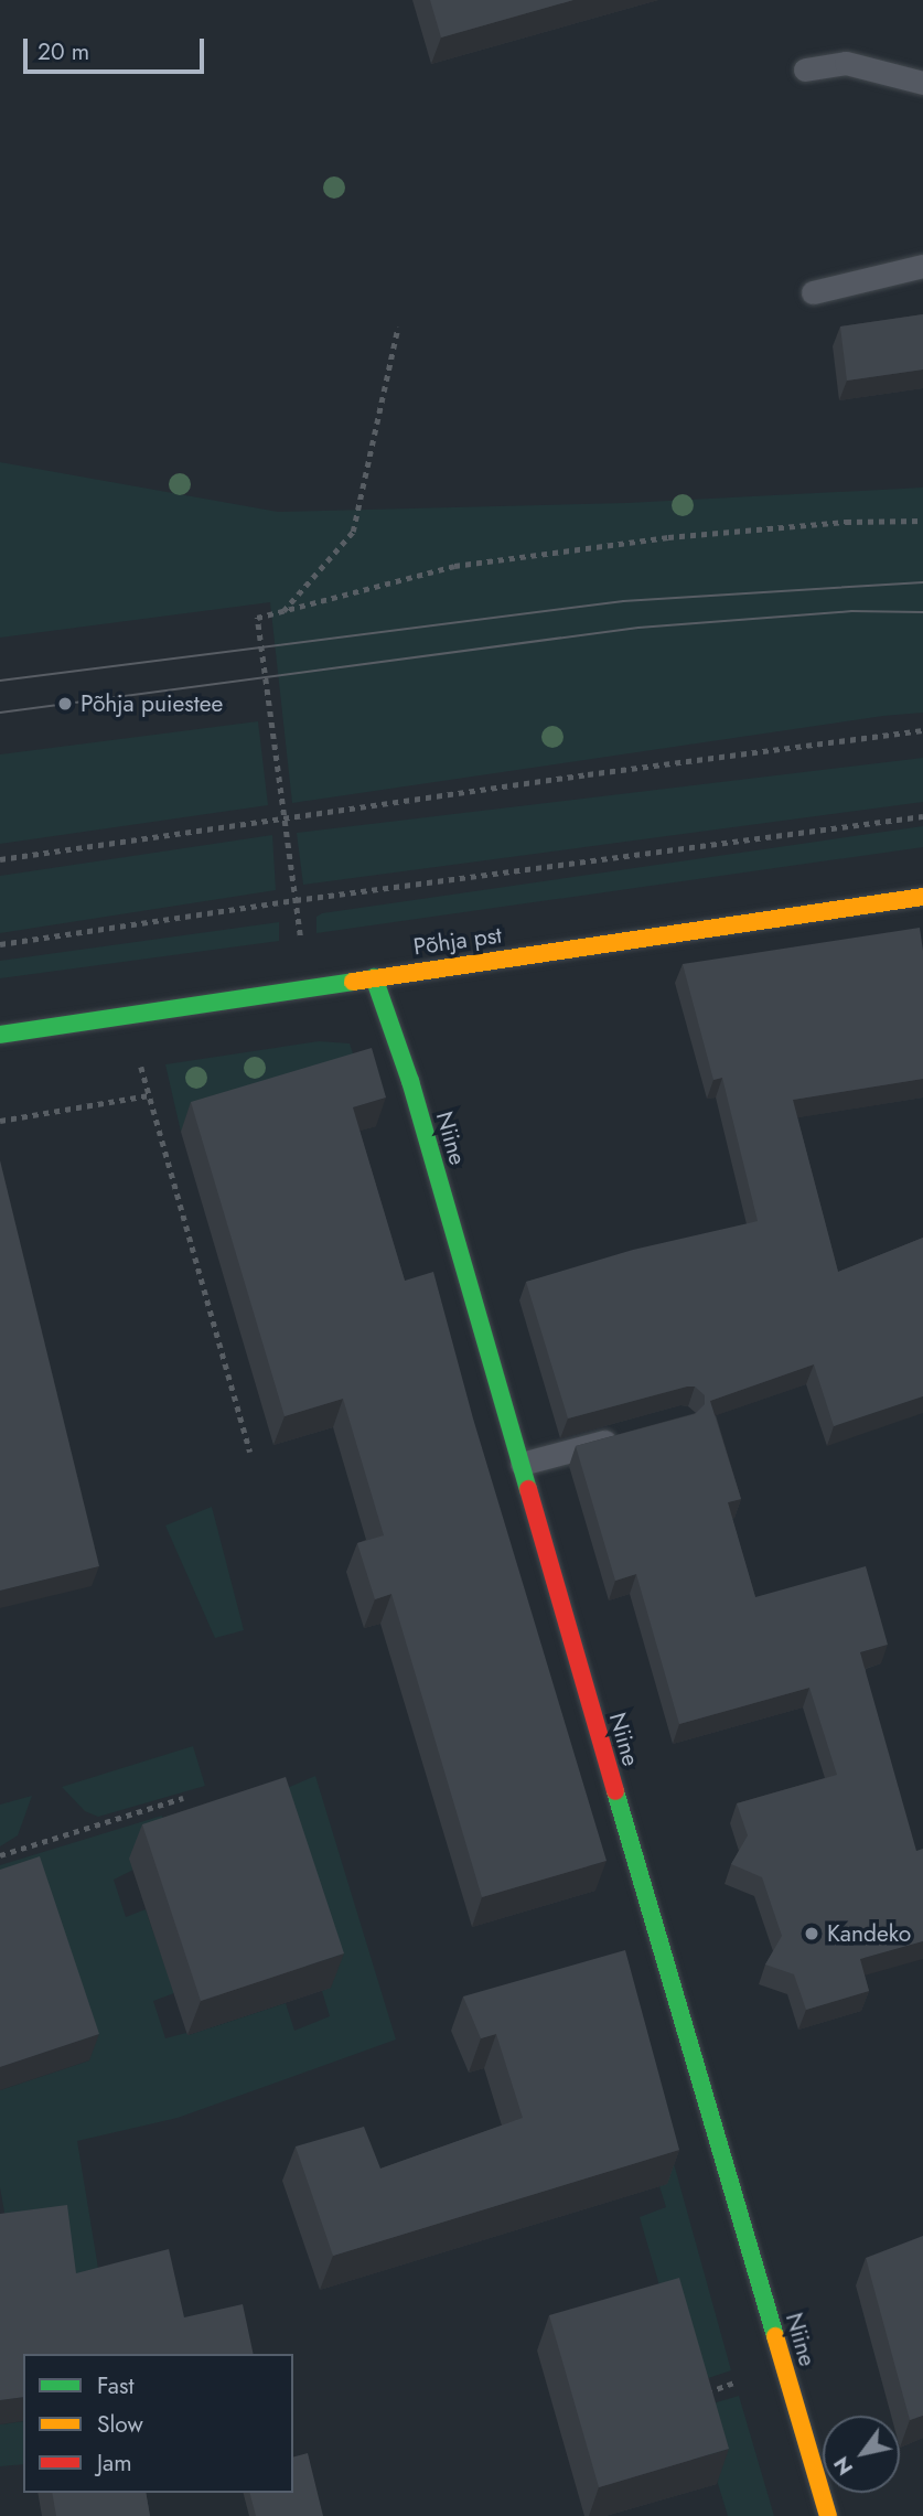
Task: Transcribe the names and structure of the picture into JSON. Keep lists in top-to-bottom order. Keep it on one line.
{"streets":{"street":["Põhja pst","Niine"]},"crossings":[["Põhja pst","Niine"]],"places":["Põhja puiestee","Kandeko"],"legend":["Fast","Slow","Jam"],"scale_bar":"20 m","north":"bottom left"}
